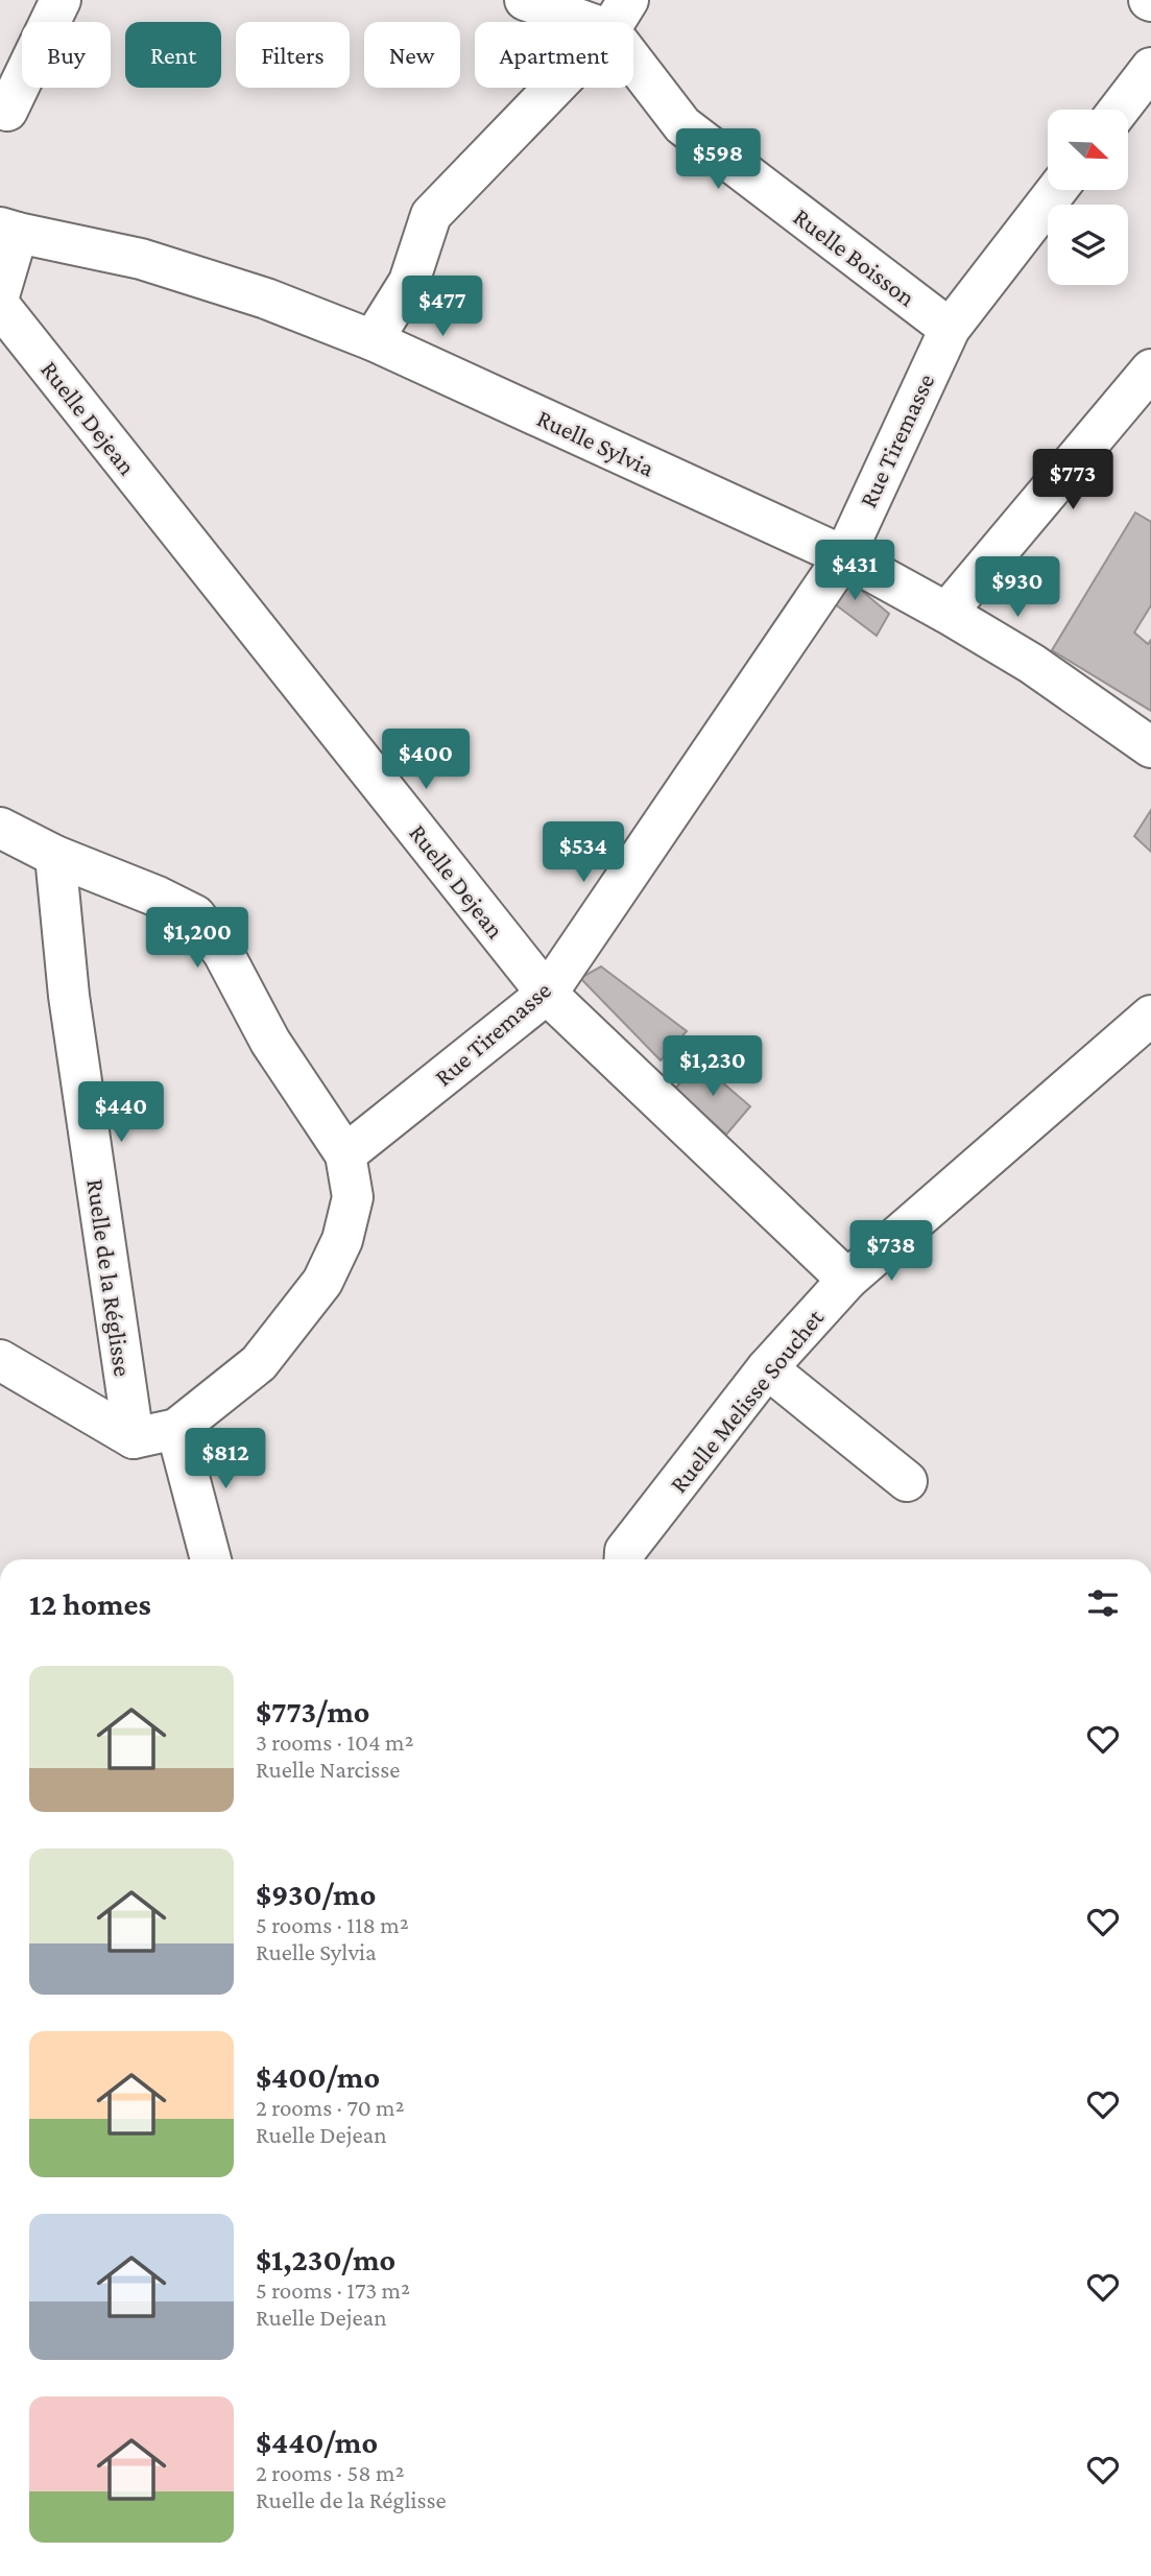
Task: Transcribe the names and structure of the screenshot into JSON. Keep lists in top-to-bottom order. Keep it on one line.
{"streets":{"street":["Ruelle Boisson","Ruelle Dejean","Rue Tiremasse","Ruelle Sylvia","Ruelle de la Réglisse","Ruelle Melisse Souchet"]},"crossings":[["Ruelle Boisson","Rue Tiremasse"],["Ruelle Dejean","Rue Tiremasse"],["Ruelle Dejean","Ruelle Melisse Souchet"],["Rue Tiremasse","Ruelle Sylvia"]],"north":"bottom right","page":{"chip":["Buy","Rent","Filters","New","Apartment"],"price":["$598","$477","$773","$431","$930","$400","$534","$1,200","$1,230","$440","$738","$812"],"heading":"12 homes","list":[{"name":"$773/mo","note":"3 rooms · 104 m² · Ruelle Narcisse"},{"name":"$930/mo","note":"5 rooms · 118 m² · Ruelle Sylvia"},{"name":"$400/mo","note":"2 rooms · 70 m² · Ruelle Dejean"},{"name":"$1,230/mo","note":"5 rooms · 173 m² · Ruelle Dejean"},{"name":"$440/mo","note":"2 rooms · 58 m² · Ruelle de la Réglisse"}]}}
